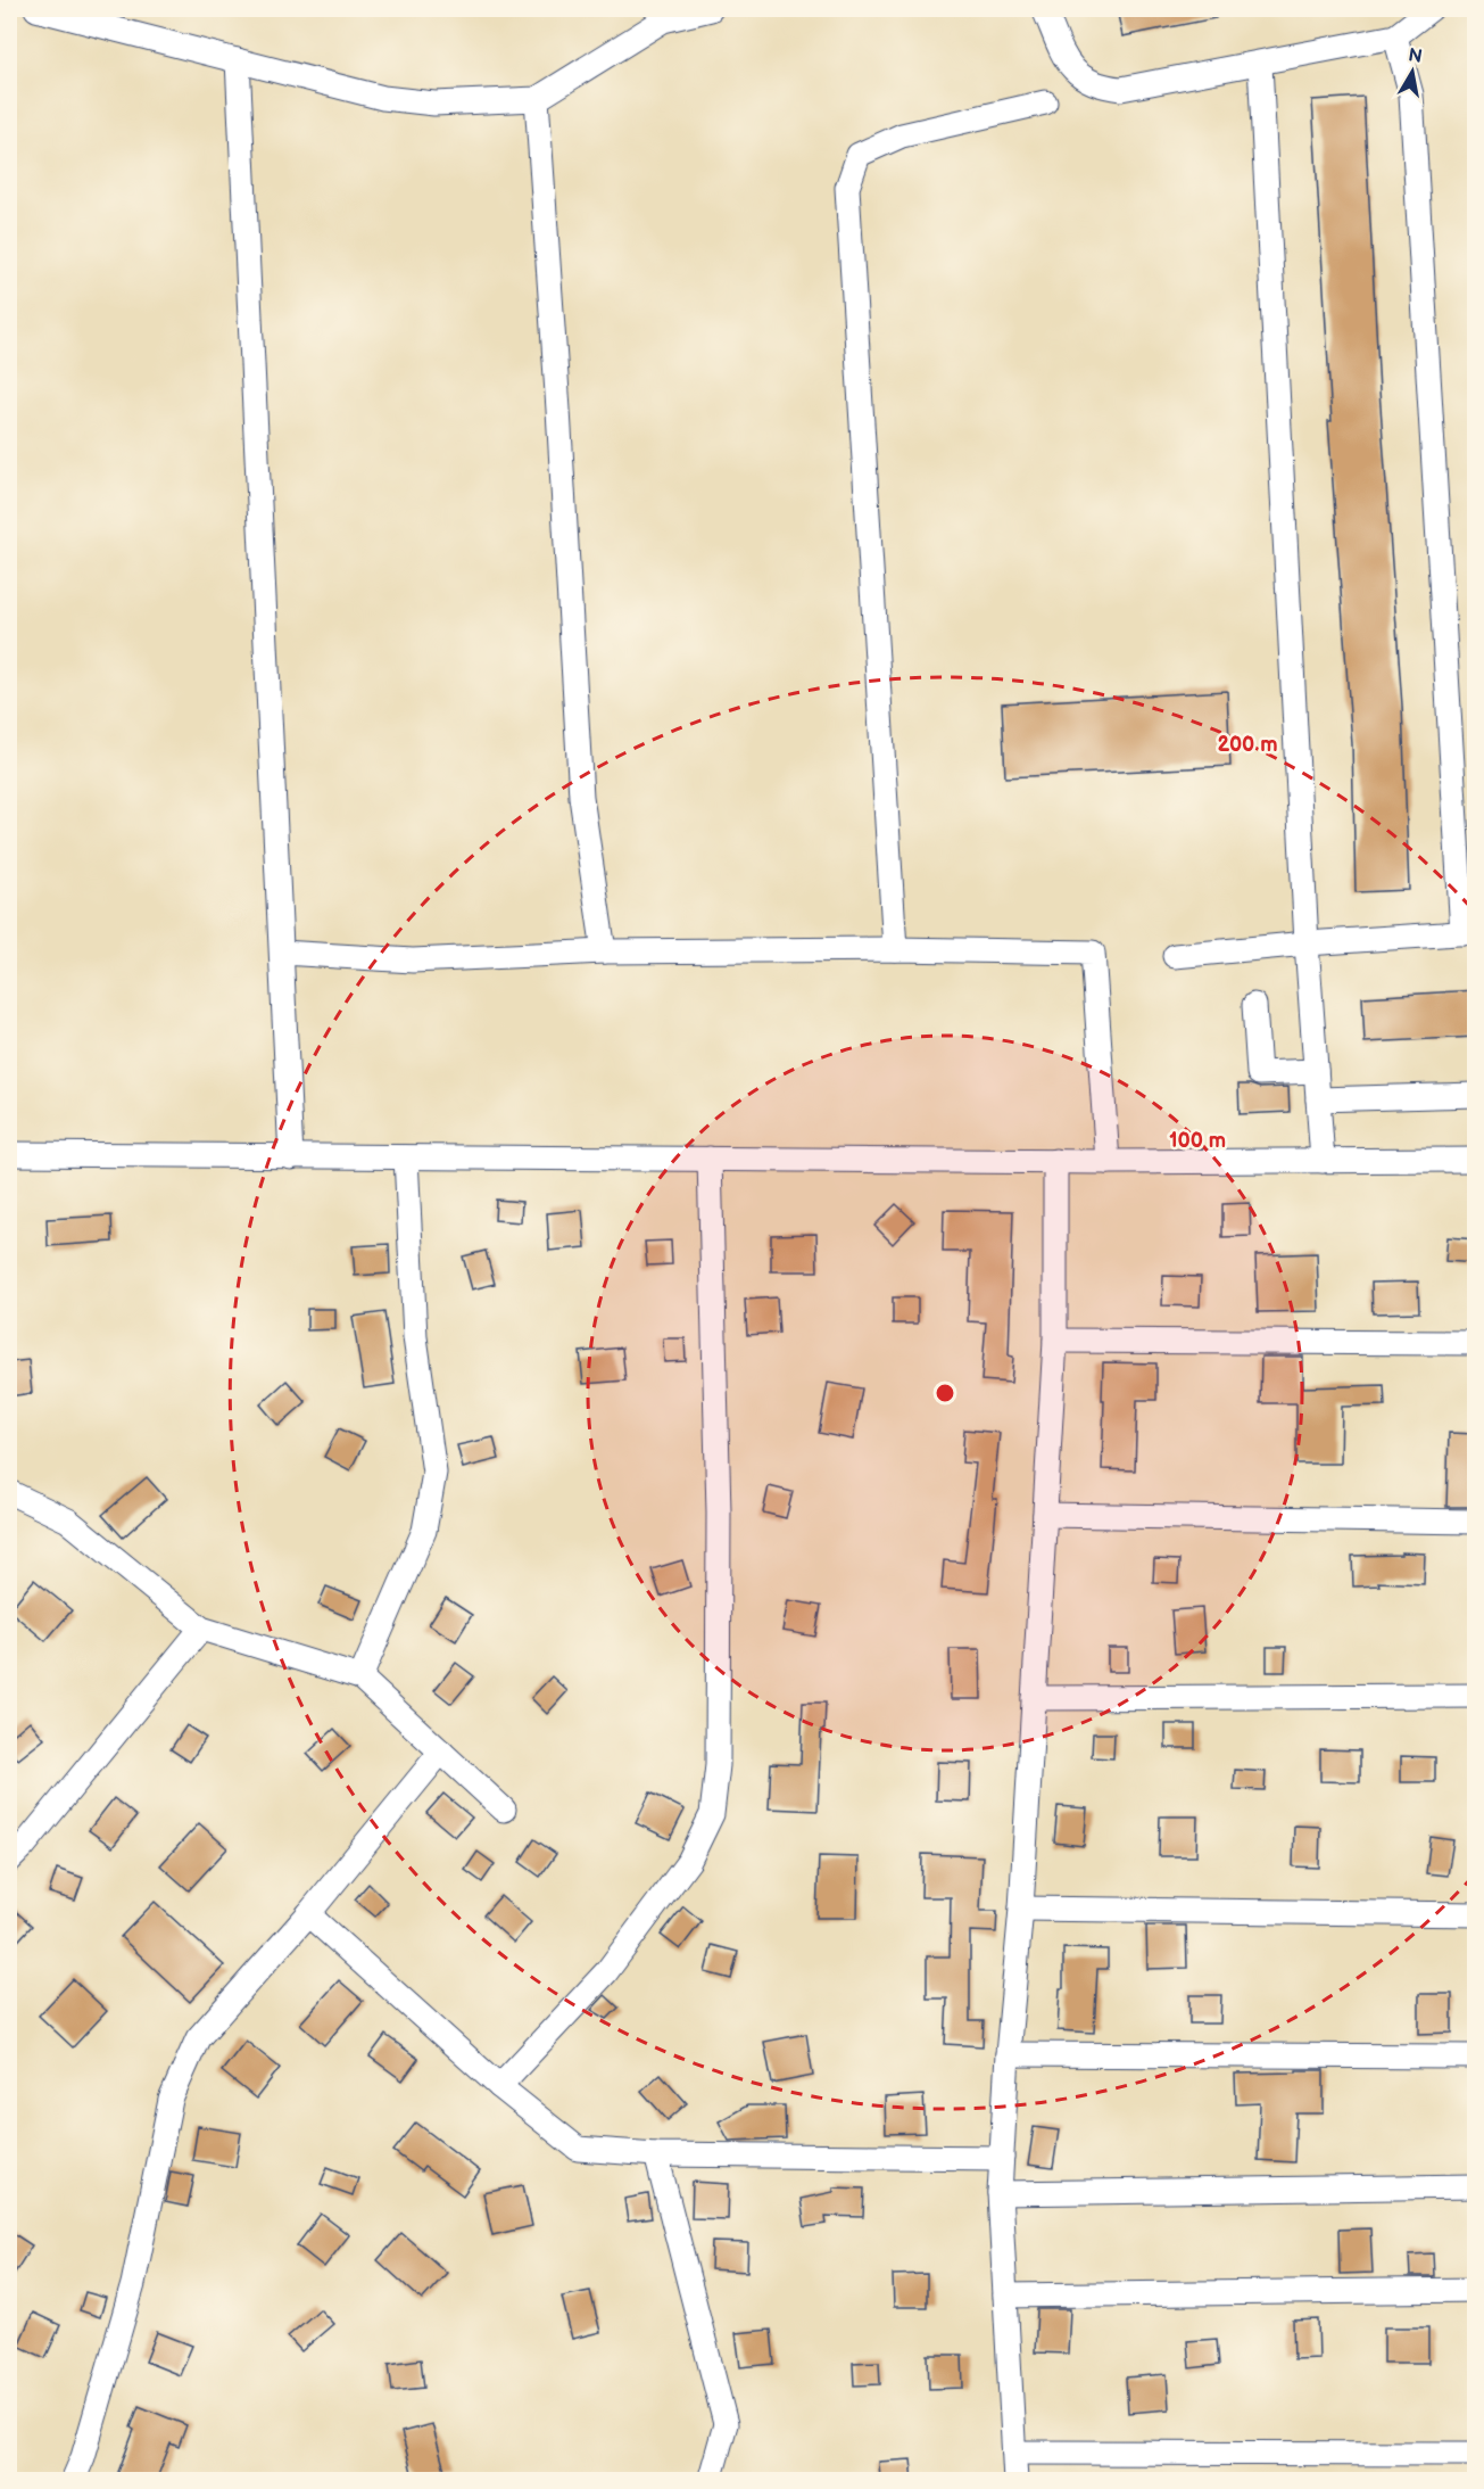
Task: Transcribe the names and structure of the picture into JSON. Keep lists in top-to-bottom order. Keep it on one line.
{"north":"top","rings":["200 m","100 m"]}
